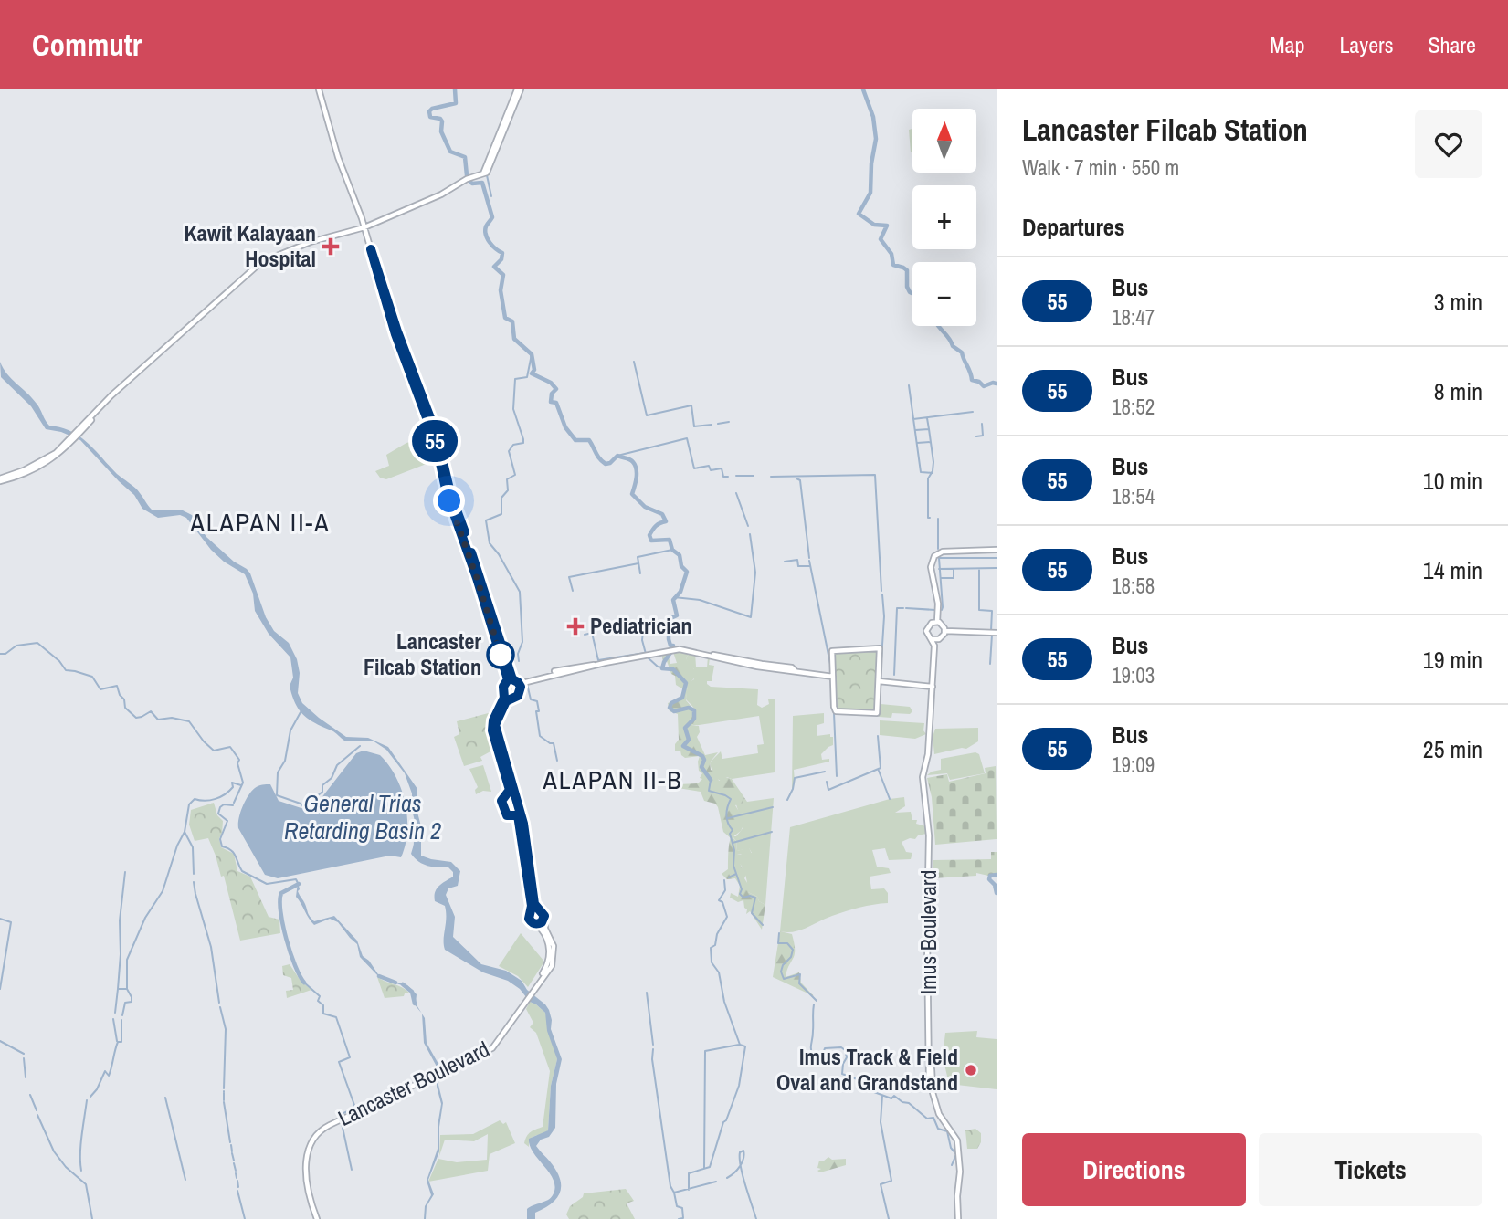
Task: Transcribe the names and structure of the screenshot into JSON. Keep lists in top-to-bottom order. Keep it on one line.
{"streets":{"main road":["Imus Boulevard","Lancaster Boulevard"]},"districts":["ALAPAN II-A","ALAPAN II-B"],"water":["General Trias Retarding Basin 2"],"places":{"health":["Kawit Kalayaan Hospital","Pediatrician"],"other":["Lancaster Filcab Station","Imus Track & Field Oval and Grandstand"]},"lines":["bus line 55"],"north":"top","page":{"header":"Commutr","nav":["Map","Layers","Share"],"on_map":"55","heading":[["Lancaster Filcab Station","Walk · 7 min · 550 m"],"Departures"],"map_buttons":["+","−"],"list":[{"mark":"55","name":"Bus","note":"18:47","value":"3 min"},{"mark":"55","name":"Bus","note":"18:52","value":"8 min"},{"mark":"55","name":"Bus","note":"18:54","value":"10 min"},{"mark":"55","name":"Bus","note":"18:58","value":"14 min"},{"mark":"55","name":"Bus","note":"19:03","value":"19 min"},{"mark":"55","name":"Bus","note":"19:09","value":"25 min"}],"buttons":["Directions","Tickets"]}}
